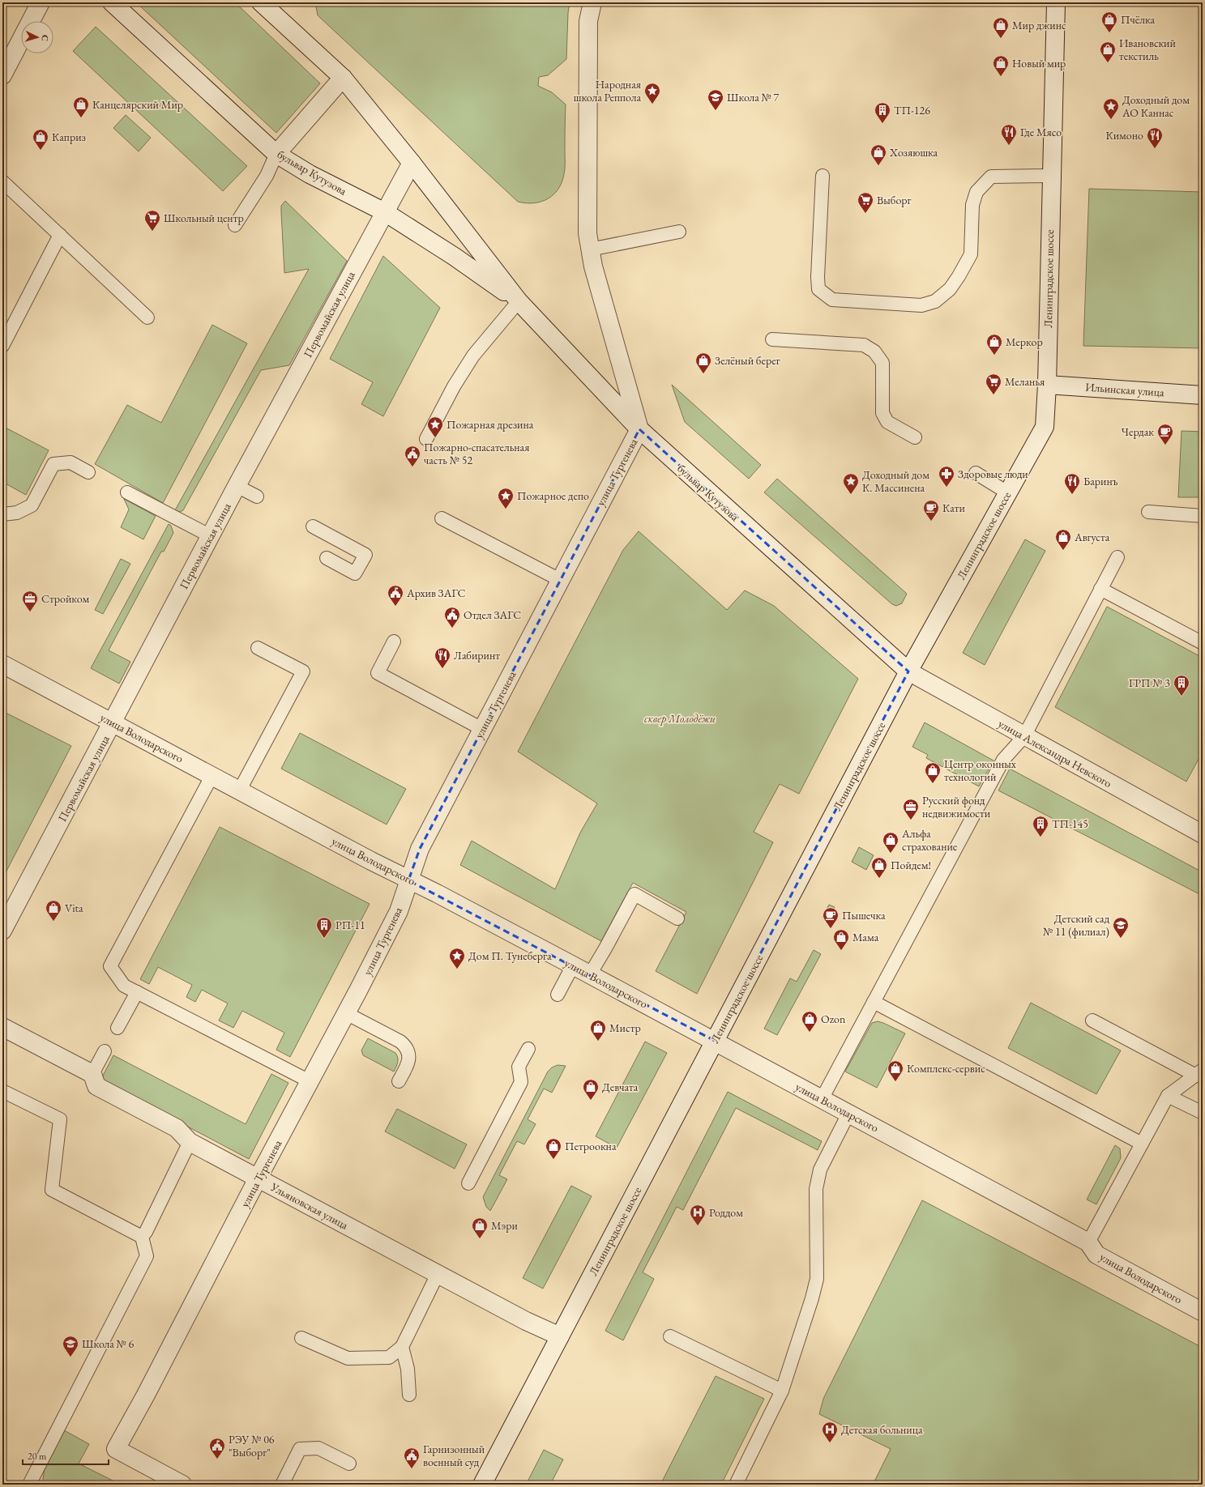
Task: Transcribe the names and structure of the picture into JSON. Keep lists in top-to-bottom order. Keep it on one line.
{"streets":{"street":["бульвар Кутузова","Ленинградское шоссе","Первомайская улица","Ильинская улица","улица Тургенева","улица Володарского","улица Александра Невского","Ульяновская улица"]},"crossings":[["бульвар Кутузова","Ленинградское шоссе"],["бульвар Кутузова","Первомайская улица"],["бульвар Кутузова","улица Тургенева"],["бульвар Кутузова","улица Александра Невского"],["Ленинградское шоссе","Ильинская улица"],["Ленинградское шоссе","улица Володарского"],["Ленинградское шоссе","улица Александра Невского"],["Ленинградское шоссе","Ульяновская улица"],["Первомайская улица","улица Володарского"],["улица Тургенева","улица Володарского"],["улица Тургенева","Ульяновская улица"]],"parks":["сквер Молодёжи"],"places":{"shop":["Пчёлка","Мир джинс","Ивановский текстиль","Новый мир","Канцелярский Мир","Каприз","Хозяюшка","Меркор","Зелёный берег","Августа","Центр оконных технологий","Альфа страхование","Пойдем!","Vita","Мама","Ozon","Мистр","Комплекс-сервис","Девчата","Петроокна","Мэри"],"place":["Народная школа Реппола","Доходный дом АО Каннас","Пожарная дрезина","Доходный дом К. Массинена","Пожарное депо","Дом П. Тунеберга"],"school or university":["Школа № 7","Детский сад № 11 (филиал)","Школа № 6"],"building":["ТП-126","ГРП № 3","ТП-145","РП-11"],"restaurant":["Где Мясо","Кимоно","Баринъ","Лабиринт"],"supermarket":["Выборг","Школьный центр","Меланья"],"cafe":["Чердак","Кати","Пышечка"],"public building":["Пожарно-спасательная часть № 52","Архив ЗАГС","Отдел ЗАГС","РЭУ № 06 \"Выборг\"","Гарнизонный военный суд"],"pharmacy":["Здоровые люди"],"office":["Стройком","Русский фонд недвижимости"],"hospital":["Роддом","Детская больница"]},"scale_bar":"20 m","north":"right"}
